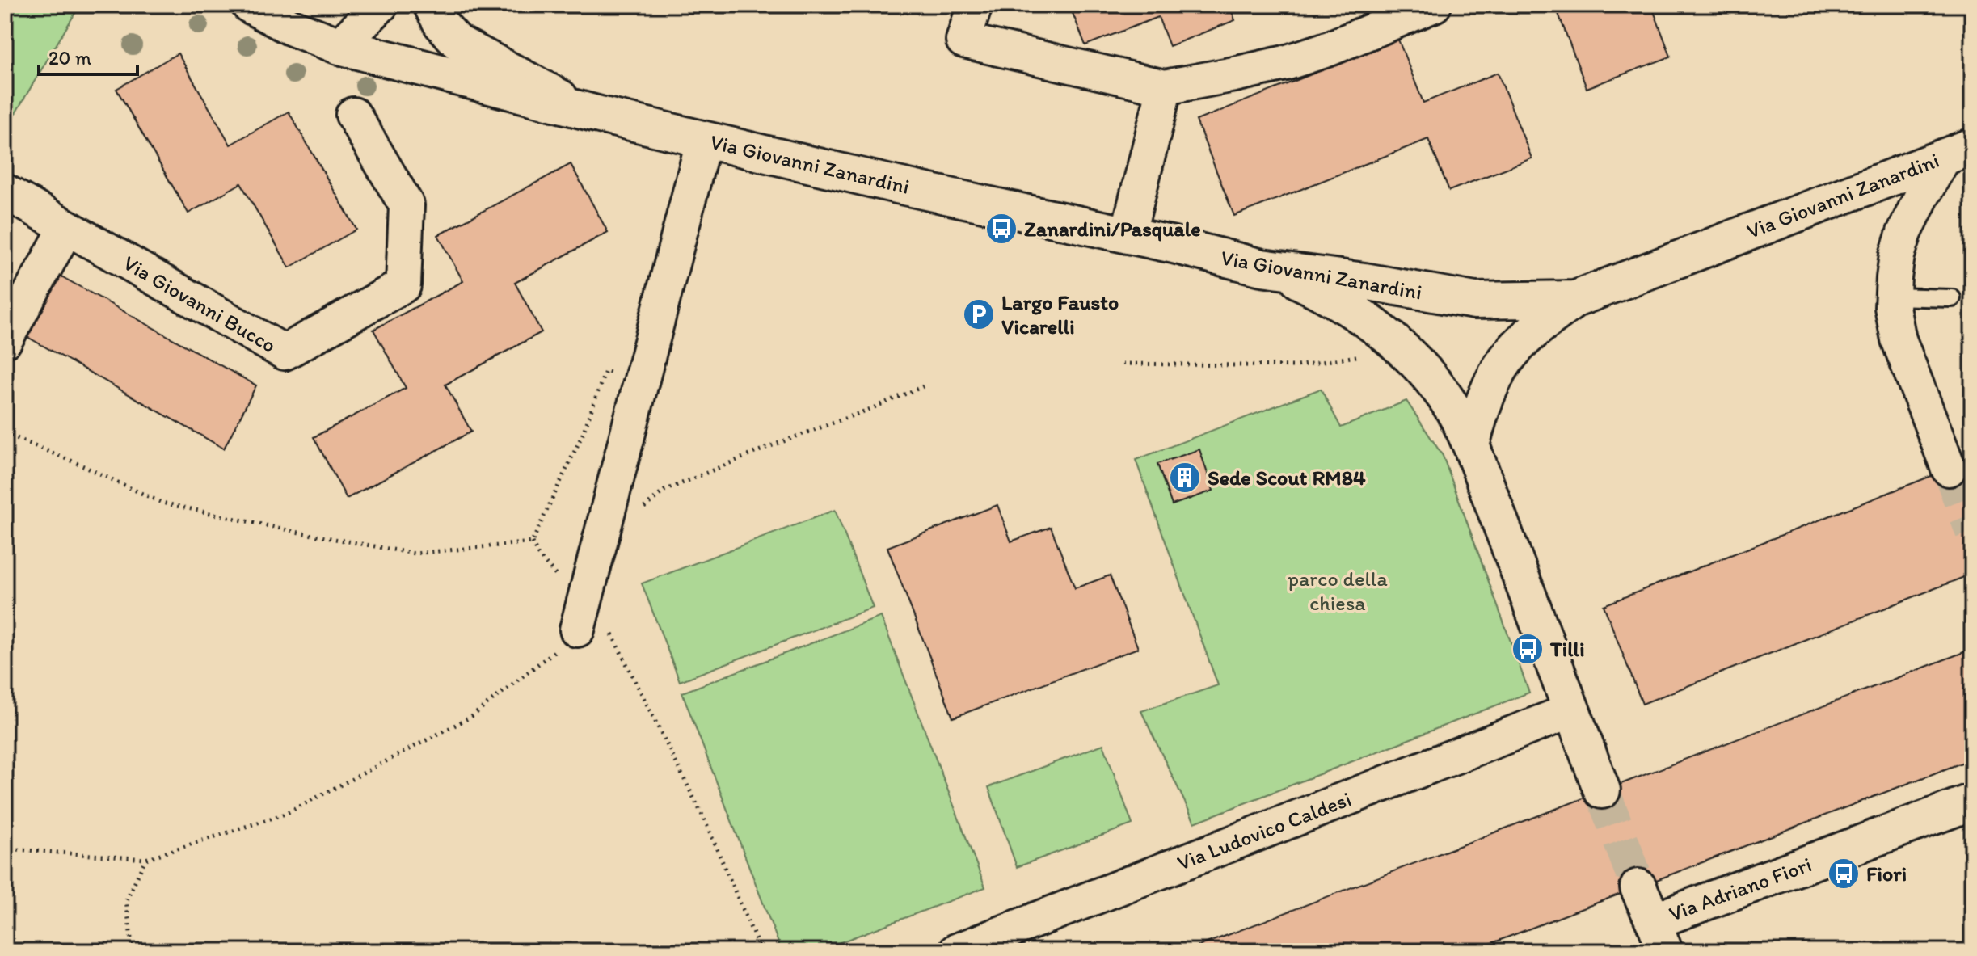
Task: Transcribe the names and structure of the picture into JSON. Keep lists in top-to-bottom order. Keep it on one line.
{"streets":{"street":["Via Giovanni Zanardini","Via Giovanni Bucco","Via Ludovico Caldesi","Via Adriano Fiori"]},"parks":["parco della chiesa"],"places":{"bus stop":["Zanardini/Pasquale","Tilli","Fiori"],"parking":["Largo Fausto Vicarelli"],"building":["Sede Scout RM84"]},"scale_bar":"20 m"}
